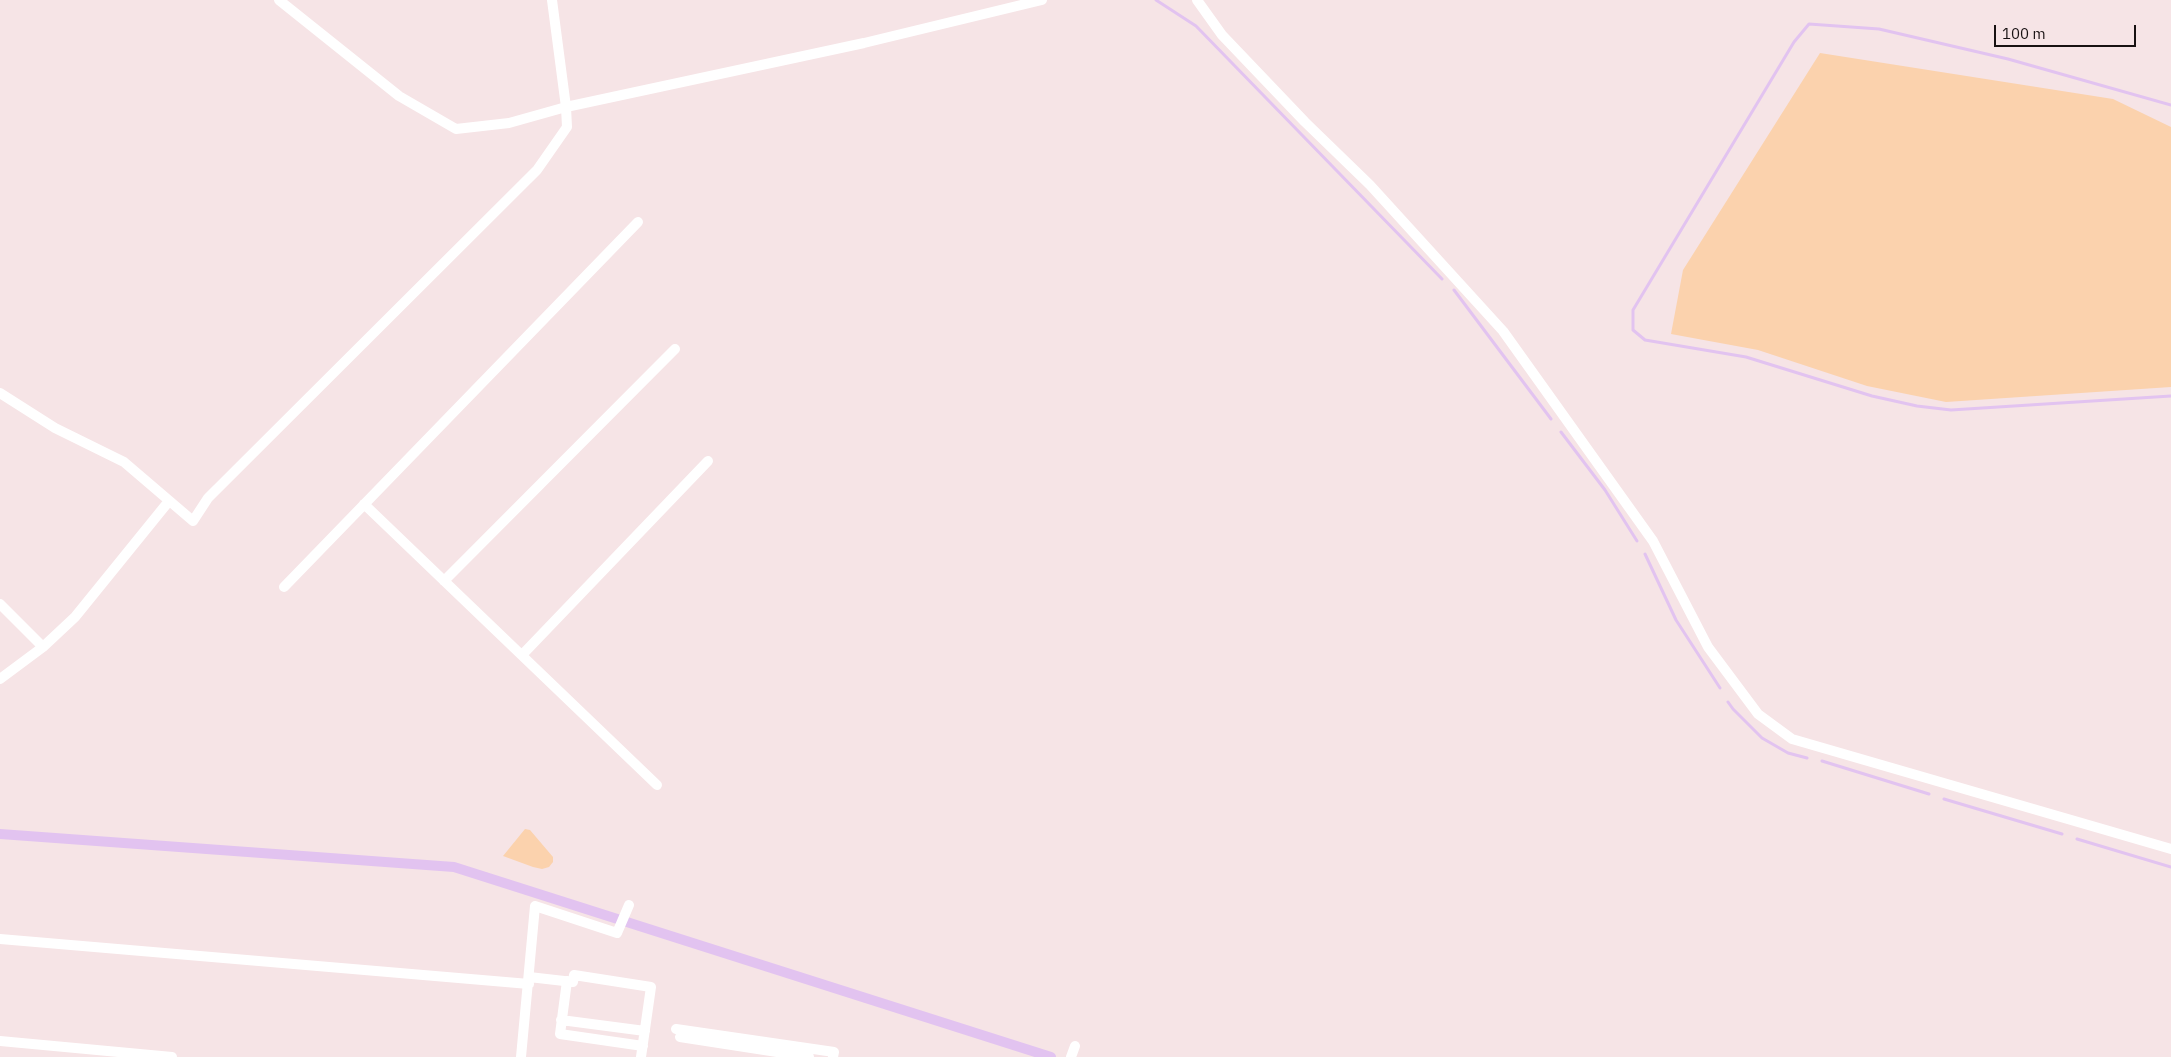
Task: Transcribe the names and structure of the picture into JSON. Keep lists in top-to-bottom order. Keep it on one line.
{"scale_bar":"100 m"}
